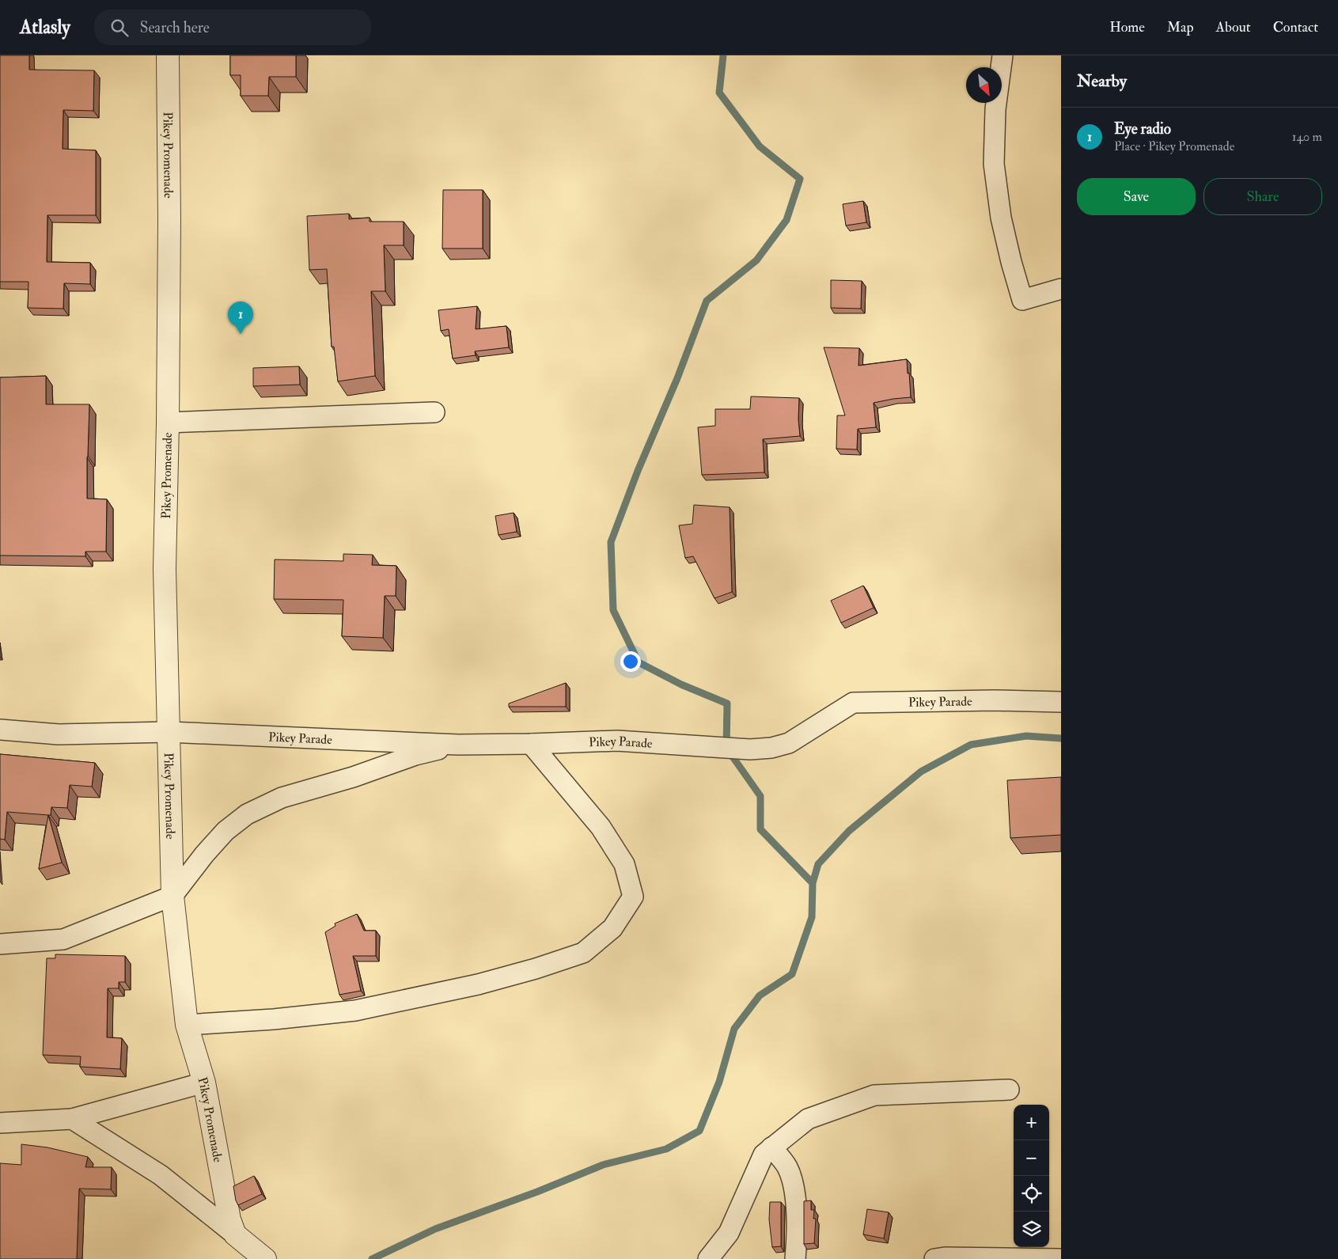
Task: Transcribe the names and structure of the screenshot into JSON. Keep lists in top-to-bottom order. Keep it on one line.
{"streets":{"street":["Pikey Promenade","Pikey Parade"]},"crossings":[["Pikey Promenade","Pikey Parade"]],"north":"bottom right","page":{"header":"Atlasly","search":"Search here","nav":["Home","Map","About","Contact"],"heading":"Nearby","list":[{"mark":"1","name":"Eye radio","note":"Place · Pikey Promenade","value":"140 m"}],"buttons":["Save","Share"],"pins":"1","map_buttons":["+","−"]}}
